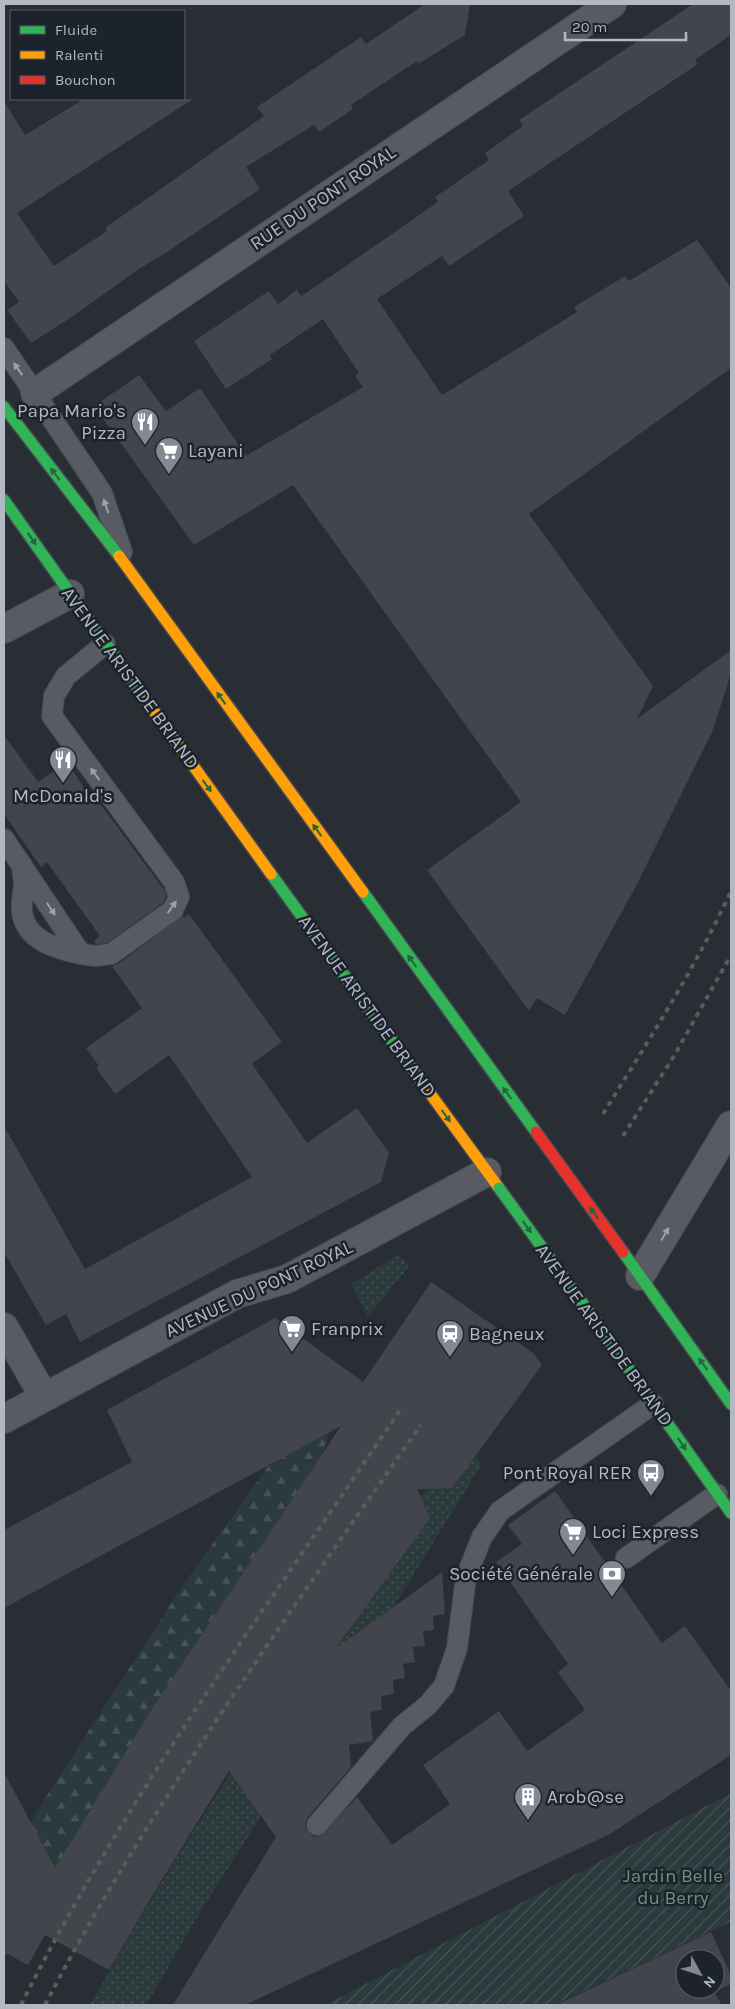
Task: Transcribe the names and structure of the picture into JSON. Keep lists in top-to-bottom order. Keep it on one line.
{"streets":{"main road":["AVENUE ARISTIDE BRIAND"],"street":["RUE DU PONT ROYAL","AVENUE DU PONT ROYAL"]},"crossings":[["AVENUE ARISTIDE BRIAND","AVENUE DU PONT ROYAL"]],"parks":["Jardin Belle du Berry"],"places":{"restaurant":["Papa Mario's Pizza","McDonald's"],"supermarket":["Layani","Franprix","Loci Express"],"station":["Bagneux"],"bus stop":["Pont Royal RER"],"bank":["Société Générale"],"building":["Arob@se"]},"legend":["Fluide","Ralenti","Bouchon"],"scale_bar":"20 m","north":"bottom right"}
